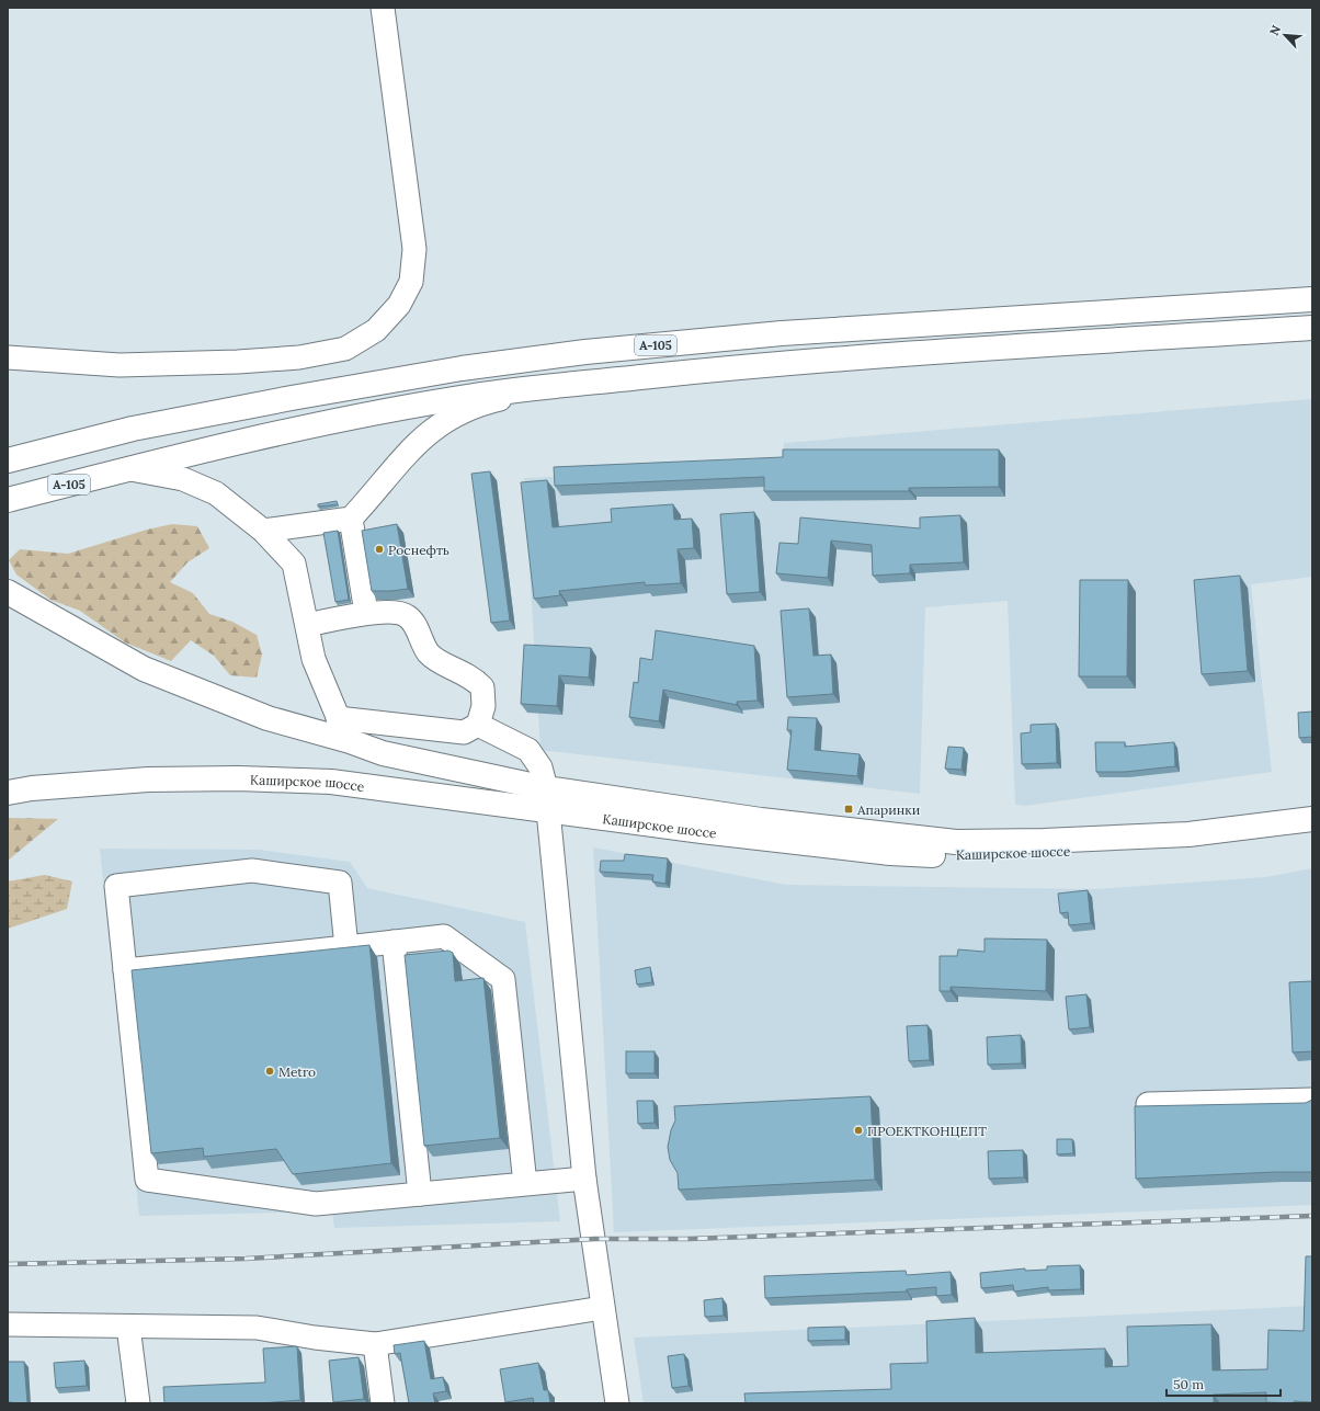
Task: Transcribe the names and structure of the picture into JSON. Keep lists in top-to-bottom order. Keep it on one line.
{"streets":{"main road":["А-105","Каширское шоссе"]},"places":{"other":["Роснефть","Metro","ПРОЕКТКОНЦЕПТ"],"transit":["Апаринки"]},"scale_bar":"50 m","north":"top left"}
